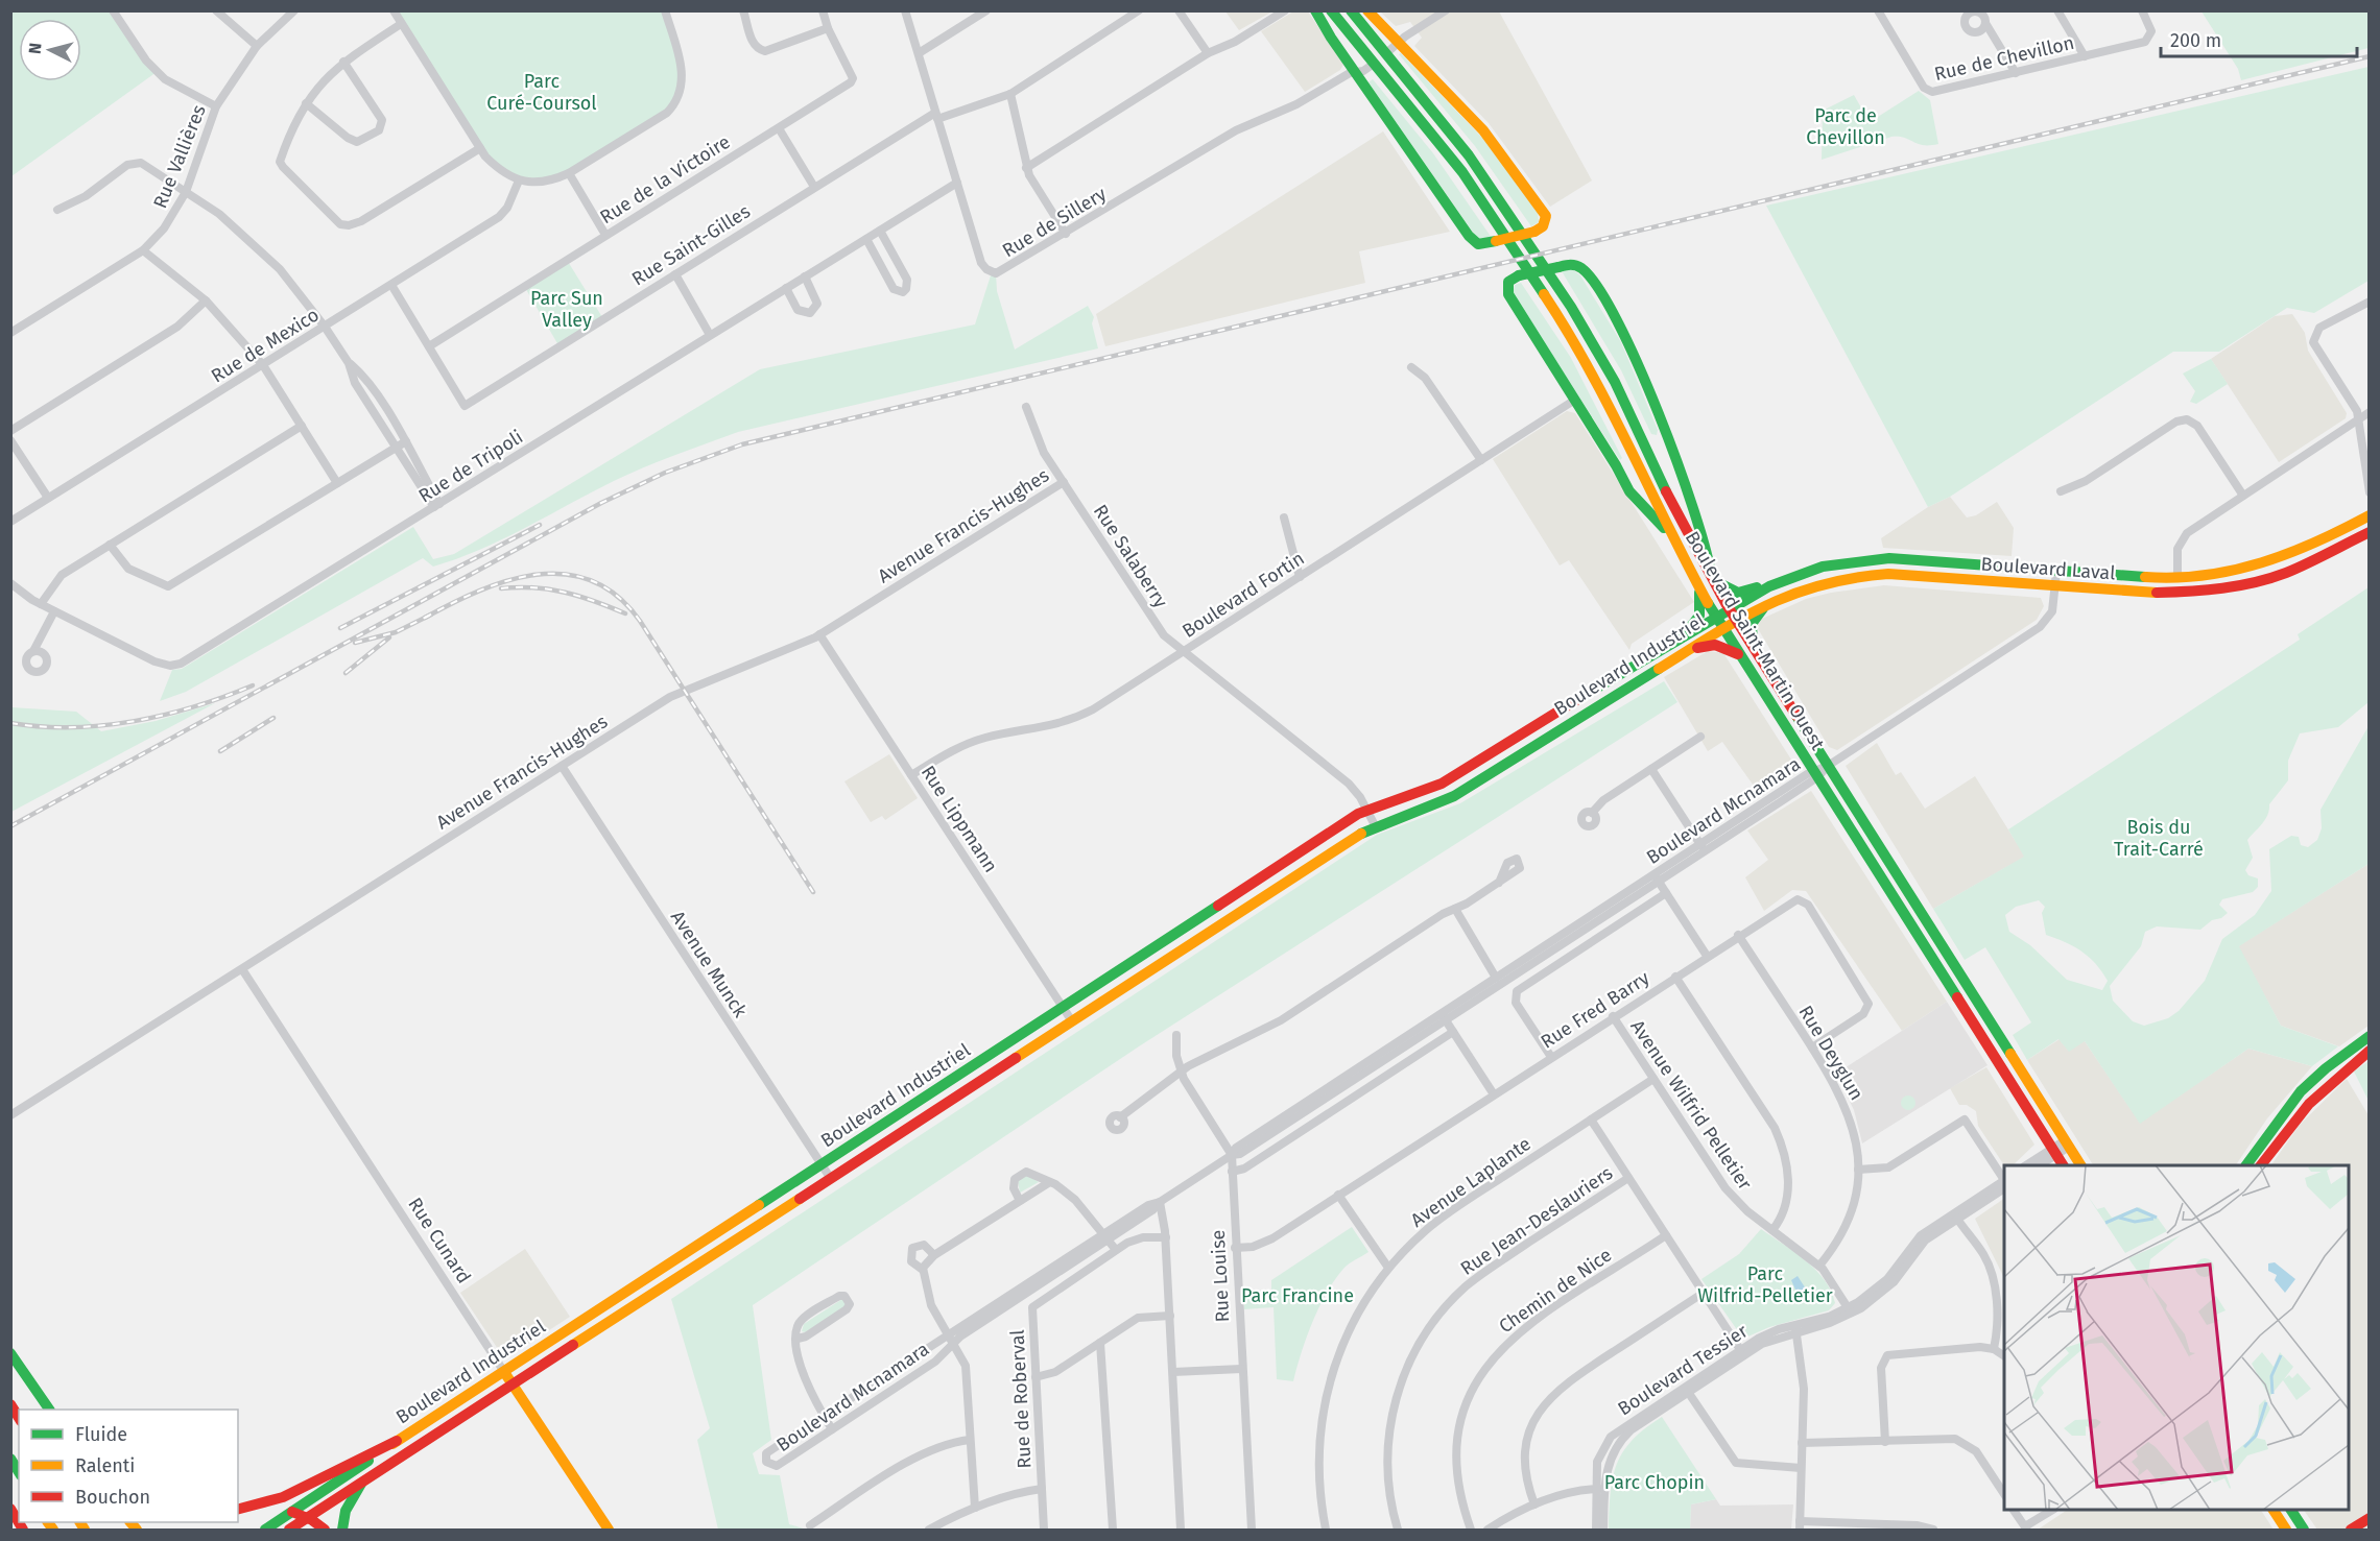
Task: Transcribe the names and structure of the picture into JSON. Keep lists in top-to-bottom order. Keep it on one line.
{"streets":{"main road":["Boulevard Laval","Boulevard Saint-Martin Ouest","Boulevard Industriel","Rue Cunard"],"street":["Rue de Chevillon","Rue Vallières","Rue de la Victoire","Rue de Sillery","Rue Saint-Gilles","Rue de Mexico","Rue de Tripoli","Avenue Francis-Hughes","Rue Salaberry","Boulevard Fortin","Boulevard Mcnamara","Rue Lippmann","Avenue Munck","Rue Fred Barry","Rue Deyglun","Avenue Wilfrid Pelletier","Avenue Laplante","Rue Jean-Deslauriers","Rue Louise","Chemin de Nice","Boulevard Tessier","Rue de Roberval"]},"crossings":[["Rue de la Victoire","Rue Saint-Gilles"],["Rue de Sillery","Rue Saint-Gilles"],["Rue de Sillery","Rue de Tripoli"],["Rue de Sillery","Boulevard Saint-Martin Ouest"],["Avenue Francis-Hughes","Rue Salaberry"],["Avenue Francis-Hughes","Rue Lippmann"],["Avenue Francis-Hughes","Avenue Munck"],["Avenue Francis-Hughes","Rue Cunard"],["Rue Salaberry","Boulevard Fortin"],["Rue Salaberry","Boulevard Industriel"],["Boulevard Laval","Boulevard Saint-Martin Ouest"],["Boulevard Laval","Boulevard Industriel"],["Boulevard Laval","Boulevard Mcnamara"],["Boulevard Fortin","Rue Lippmann"],["Boulevard Saint-Martin Ouest","Boulevard Industriel"],["Boulevard Saint-Martin Ouest","Boulevard Mcnamara"],["Boulevard Industriel","Rue Lippmann"],["Boulevard Industriel","Avenue Munck"],["Boulevard Industriel","Rue Cunard"],["Boulevard Mcnamara","Rue Louise"],["Rue Fred Barry","Rue Deyglun"],["Rue Fred Barry","Avenue Wilfrid Pelletier"],["Rue Fred Barry","Rue Louise"],["Rue Deyglun","Avenue Wilfrid Pelletier"],["Avenue Wilfrid Pelletier","Avenue Laplante"],["Avenue Wilfrid Pelletier","Boulevard Tessier"]],"parks":["Parc Curé-Coursol","Parc de Chevillon","Parc Sun Valley","Bois du Trait-Carré","Parc Wilfrid-Pelletier","Parc Francine","Parc Chopin"],"legend":["Fluide","Ralenti","Bouchon"],"scale_bar":"200 m","north":"left"}
